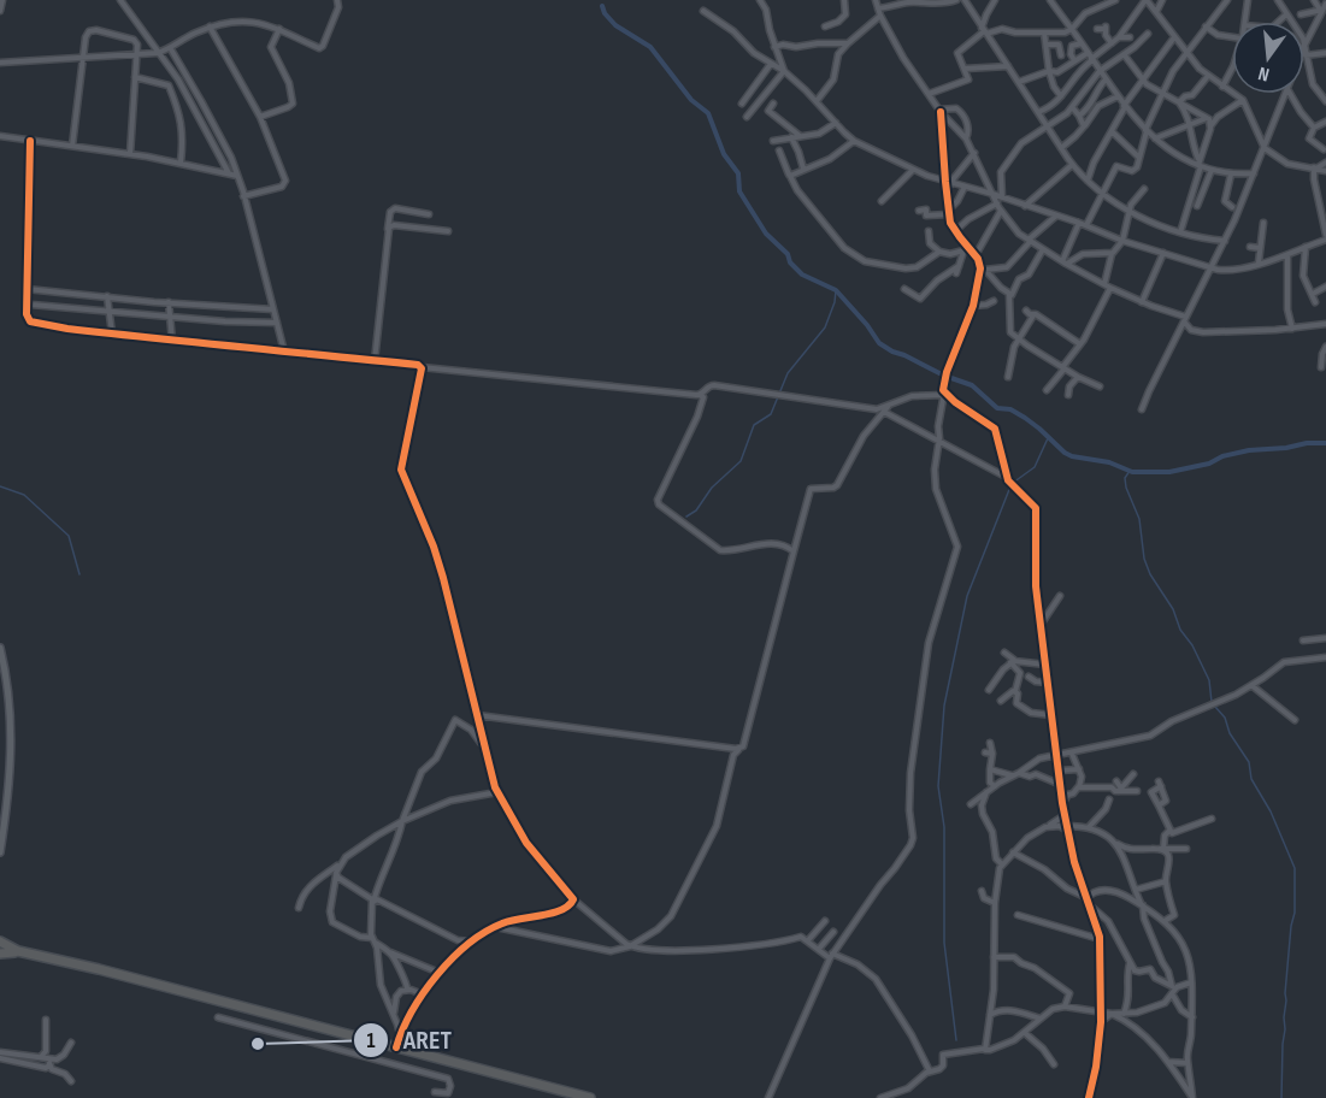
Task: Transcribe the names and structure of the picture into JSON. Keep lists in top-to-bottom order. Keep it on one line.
{"places":["ARET"],"north":"bottom"}
